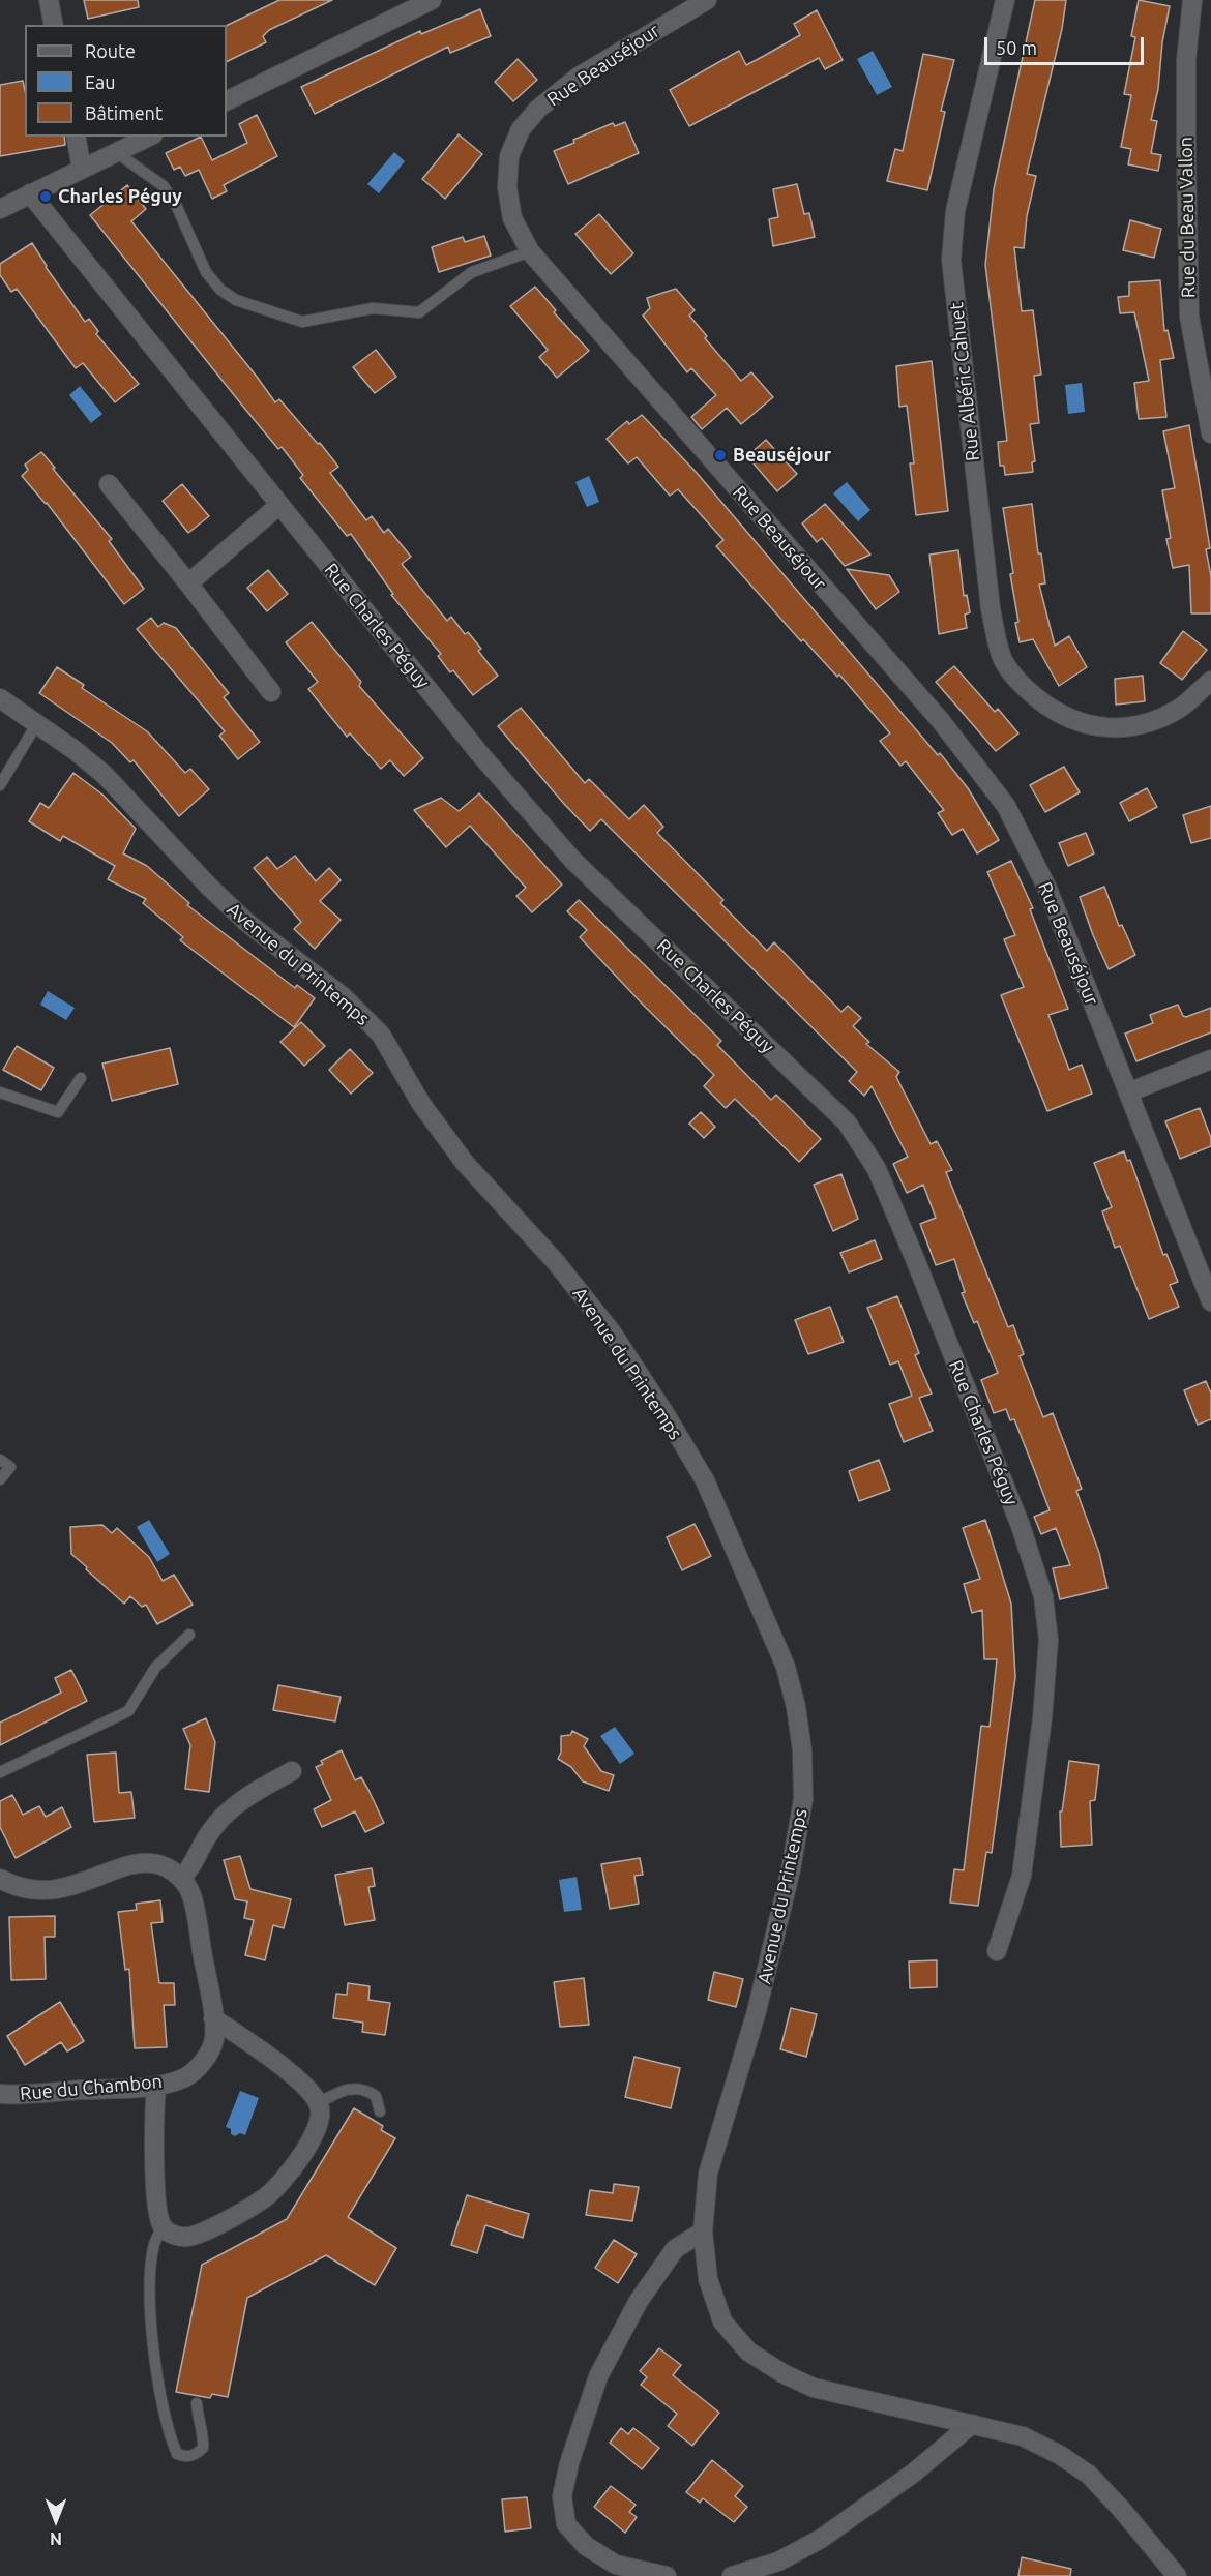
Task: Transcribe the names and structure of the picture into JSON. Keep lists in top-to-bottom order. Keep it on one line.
{"streets":{"street":["Rue Beauséjour","Rue du Beau Vallon","Rue Albéric Cahuet","Rue Charles Péguy","Avenue du Printemps","Rue du Chambon"]},"places":["Charles Péguy","Beauséjour"],"legend":["Route","Eau","Bâtiment"],"scale_bar":"50 m","north":"bottom"}
